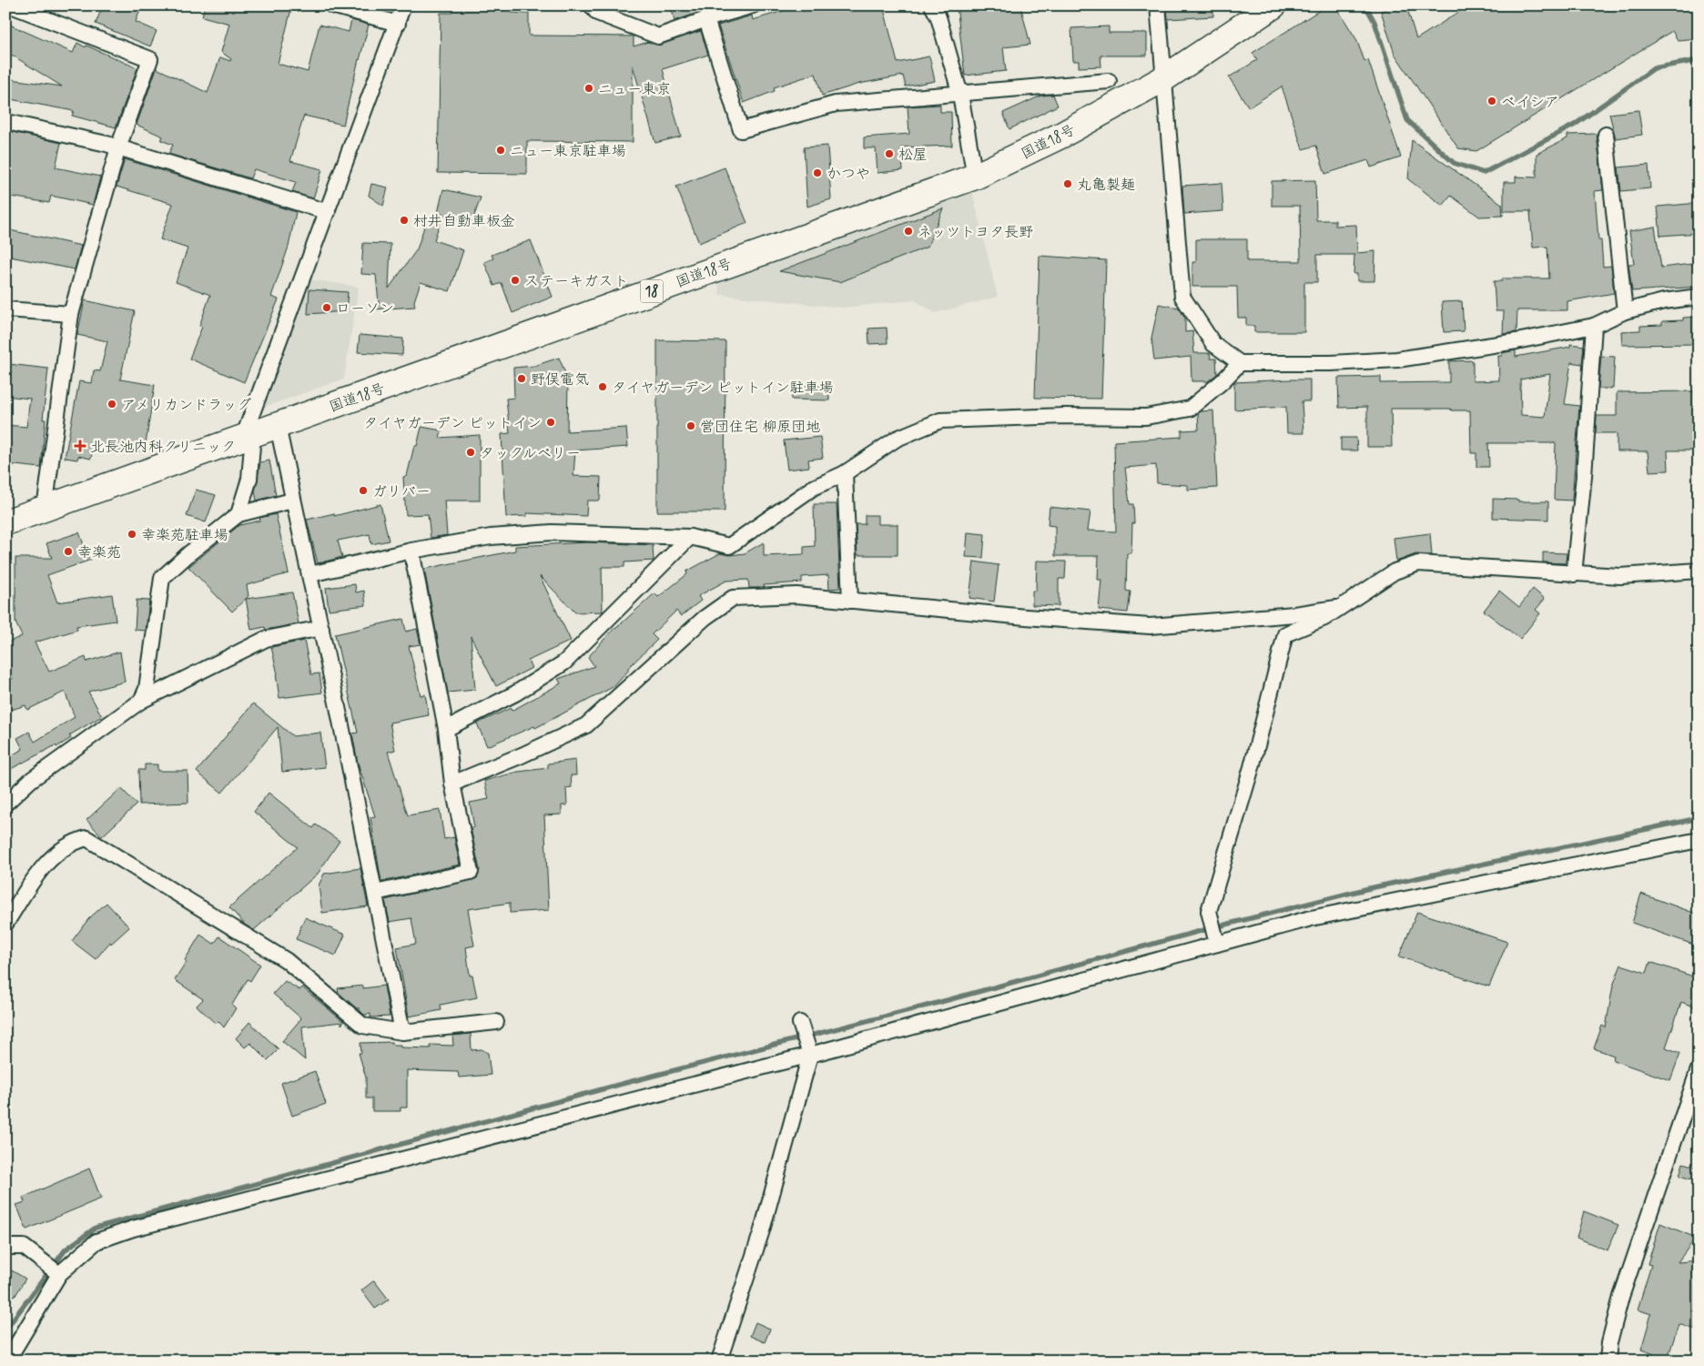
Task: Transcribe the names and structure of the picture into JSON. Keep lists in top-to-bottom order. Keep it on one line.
{"streets":{"highway":["国道18号","18"]},"places":{"other":["ニュー東京","ベイシア","ニュー東京駐車場","松屋","かつや","丸亀製麺","村井自動車板金","ネッツトヨタ長野","ステーキガスト","ローソン","野俣電気","タイヤガーデン ピットイン駐車場","アメリカンドラッグ","タイヤガーデン ピットイン","営団住宅 柳原団地","タックルベリー","ガリバー","幸楽苑駐車場","幸楽苑"],"health":["北長池内科クリニック"]}}
